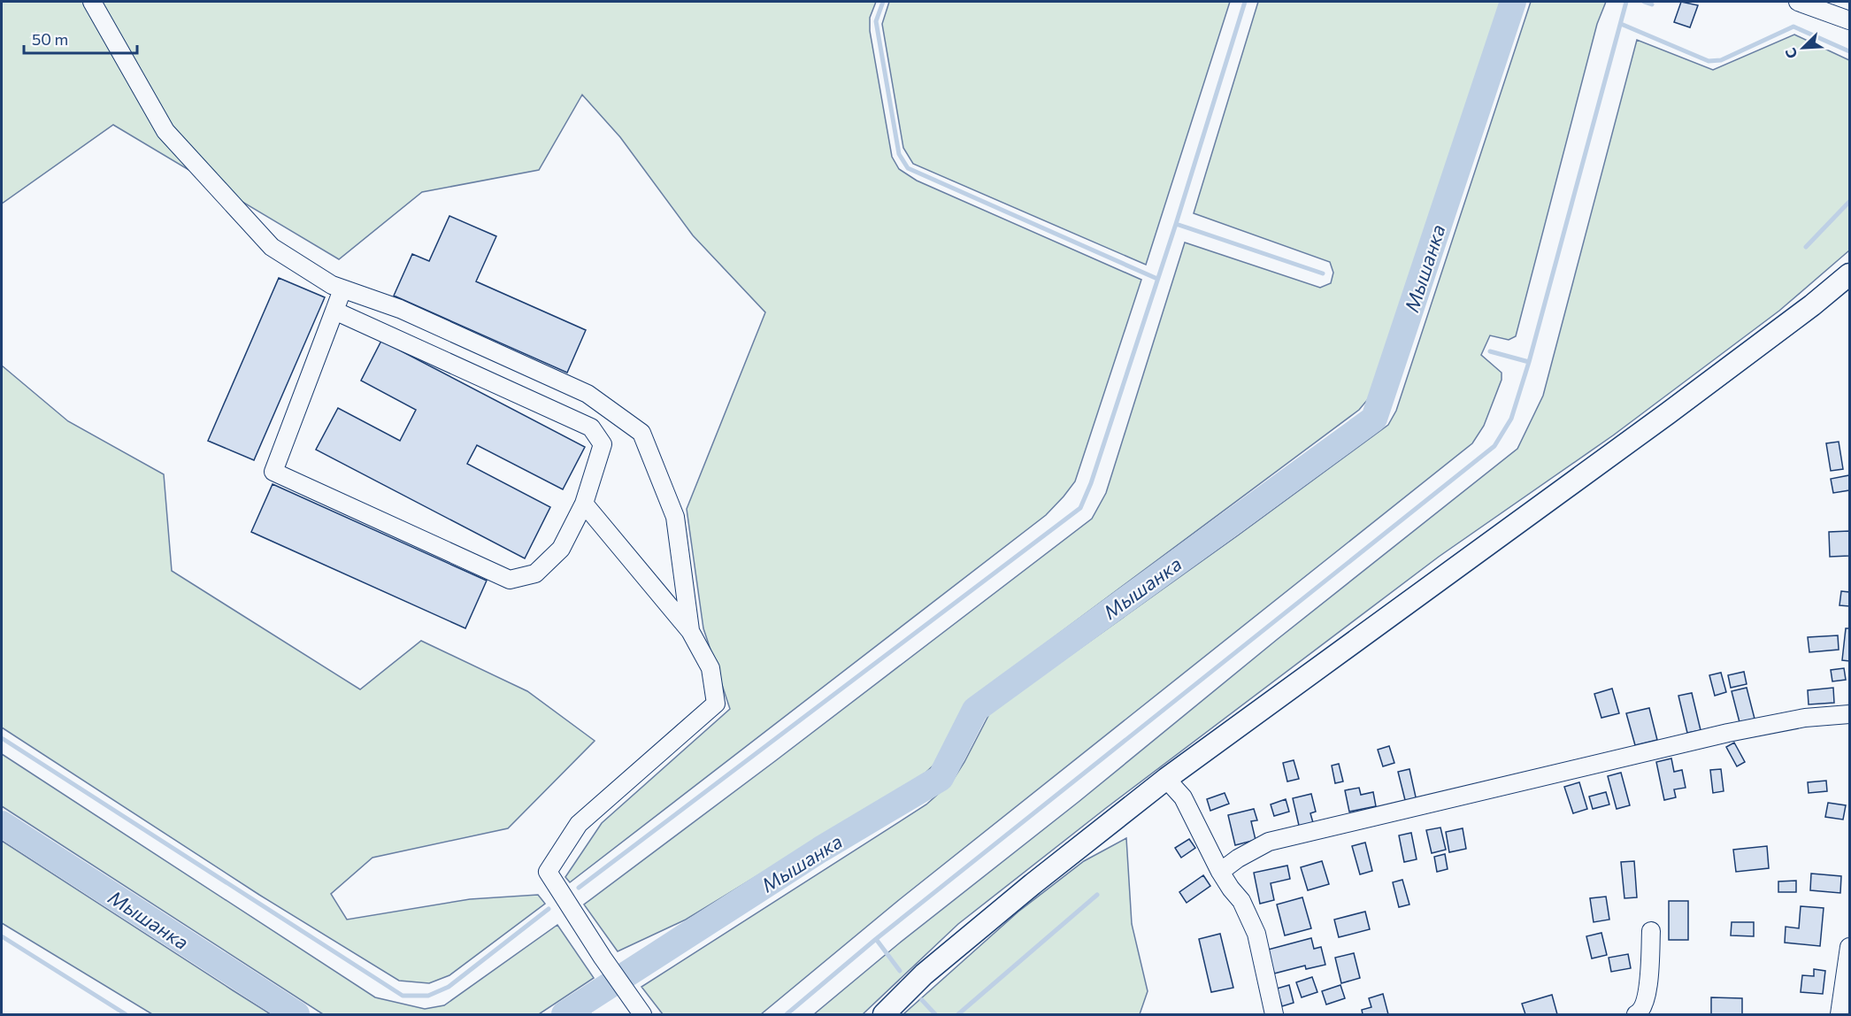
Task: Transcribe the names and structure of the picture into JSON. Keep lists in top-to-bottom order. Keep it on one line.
{"water":["Мышанка"],"scale_bar":"50 m","north":"bottom left"}
